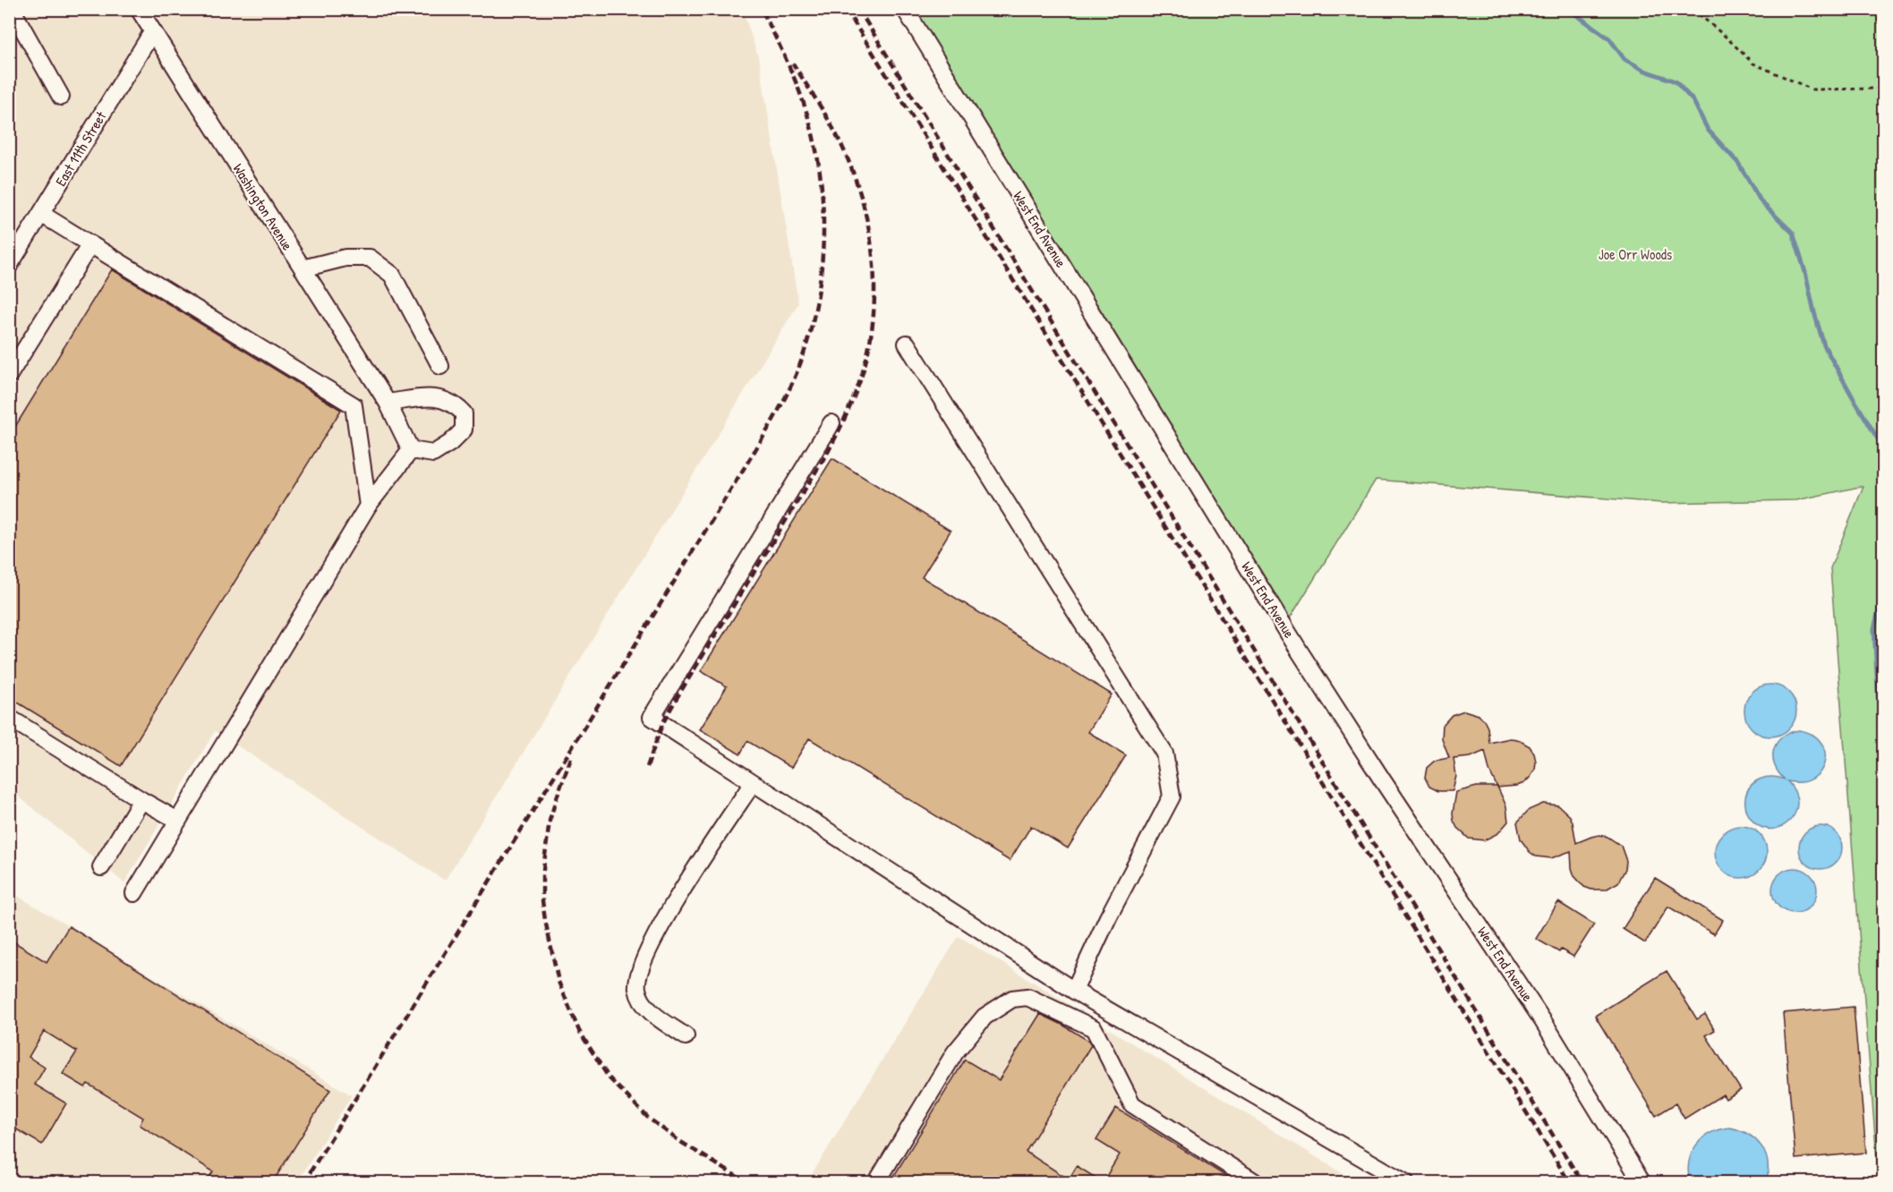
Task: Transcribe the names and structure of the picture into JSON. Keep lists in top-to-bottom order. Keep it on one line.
{"streets":{"street":["East 11th Street","Washington Avenue","West End Avenue"]},"crossings":[["East 11th Street","Washington Avenue"]],"parks":["Joe Orr Woods"]}
